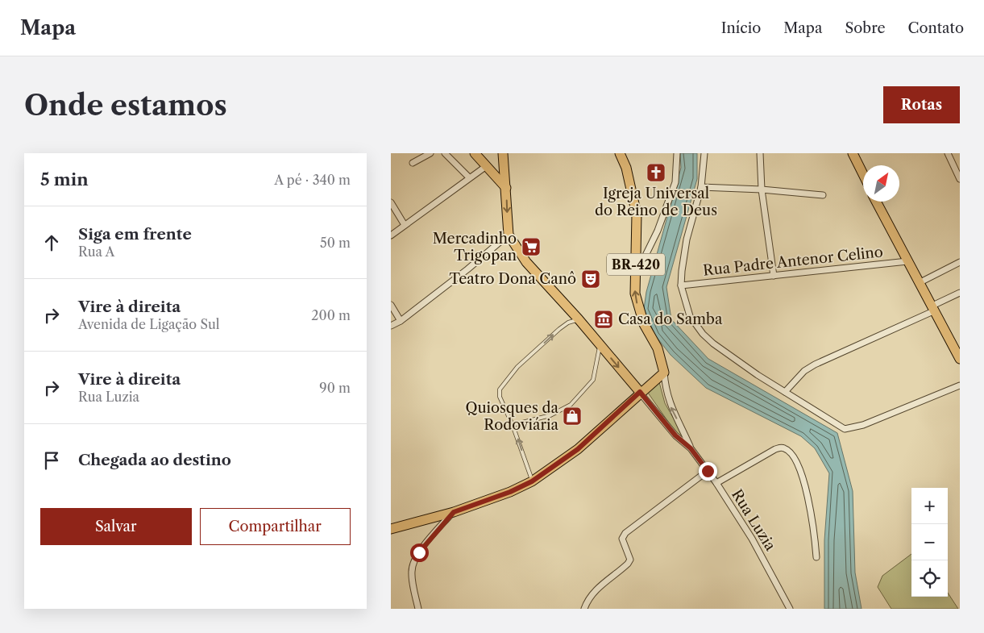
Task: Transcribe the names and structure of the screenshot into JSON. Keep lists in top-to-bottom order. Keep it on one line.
{"streets":{"main road":["BR-420"],"street":["Rua Padre Antenor Celino","Rua Luzia"]},"crossings":[["BR-420","Rua Luzia"]],"places":{"church":["Igreja Universal do Reino de Deus"],"supermarket":["Mercadinho Trigopan"],"theatre":["Teatro Dona Canô"],"museum":["Casa do Samba"],"shop":["Quiosques da Rodoviária"]},"north":"top right","page":{"header":"Mapa","nav":["Início","Mapa","Sobre","Contato"],"buttons":["Rotas",["Salvar","Compartilhar"]],"title":"Onde estamos","heading":["5 min","A pé · 340 m"],"list":[["Siga em frente","Rua A","50 m"],["Vire à direita","Avenida de Ligação Sul","200 m"],["Vire à direita","Rua Luzia","90 m"],"Chegada ao destino"],"map_buttons":["+","−"]}}
